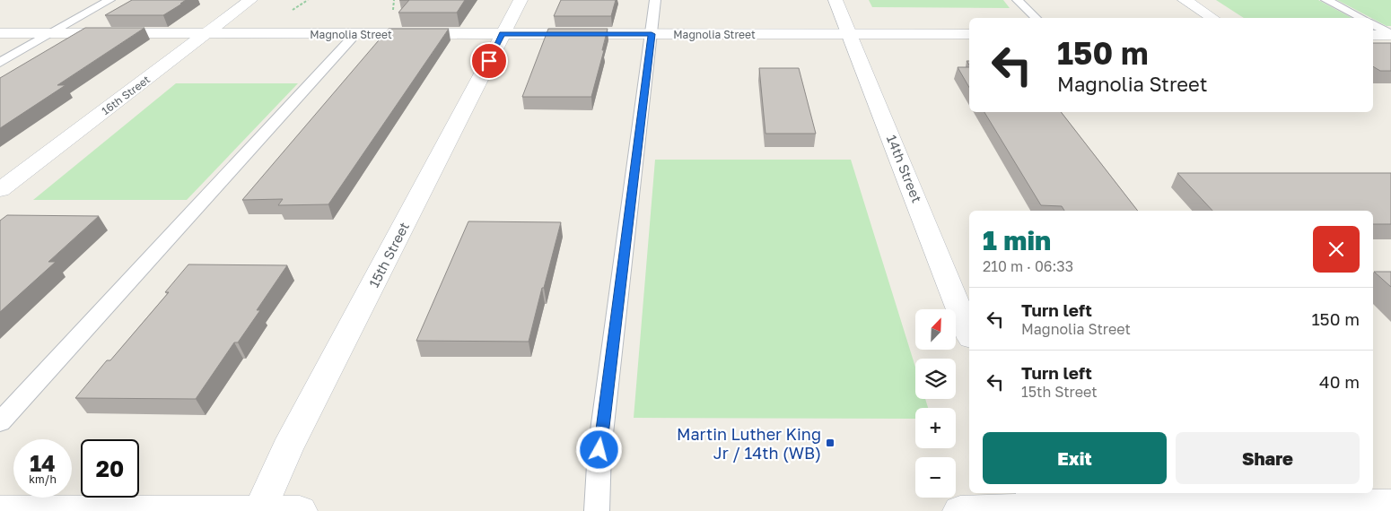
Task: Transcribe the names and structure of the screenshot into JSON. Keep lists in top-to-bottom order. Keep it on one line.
{"streets":{"street":["Magnolia Street","16th Street","14th Street","15th Street"]},"crossings":[["Magnolia Street","16th Street"],["Magnolia Street","14th Street"],["Magnolia Street","15th Street"]],"places":{"transit":["Martin Luther King Jr / 14th (WB)"]},"north":"top right","page":{"turn":["150 m","Magnolia Street"],"heading":["1 min","210 m · 06:33"],"list":[{"name":"Turn left","note":"Magnolia Street","value":"150 m"},{"name":"Turn left","note":"15th Street","value":"40 m"}],"map_buttons":["+","−"],"buttons":["Exit","Share"],"speed":"14 km/h","limit":"20"}}
